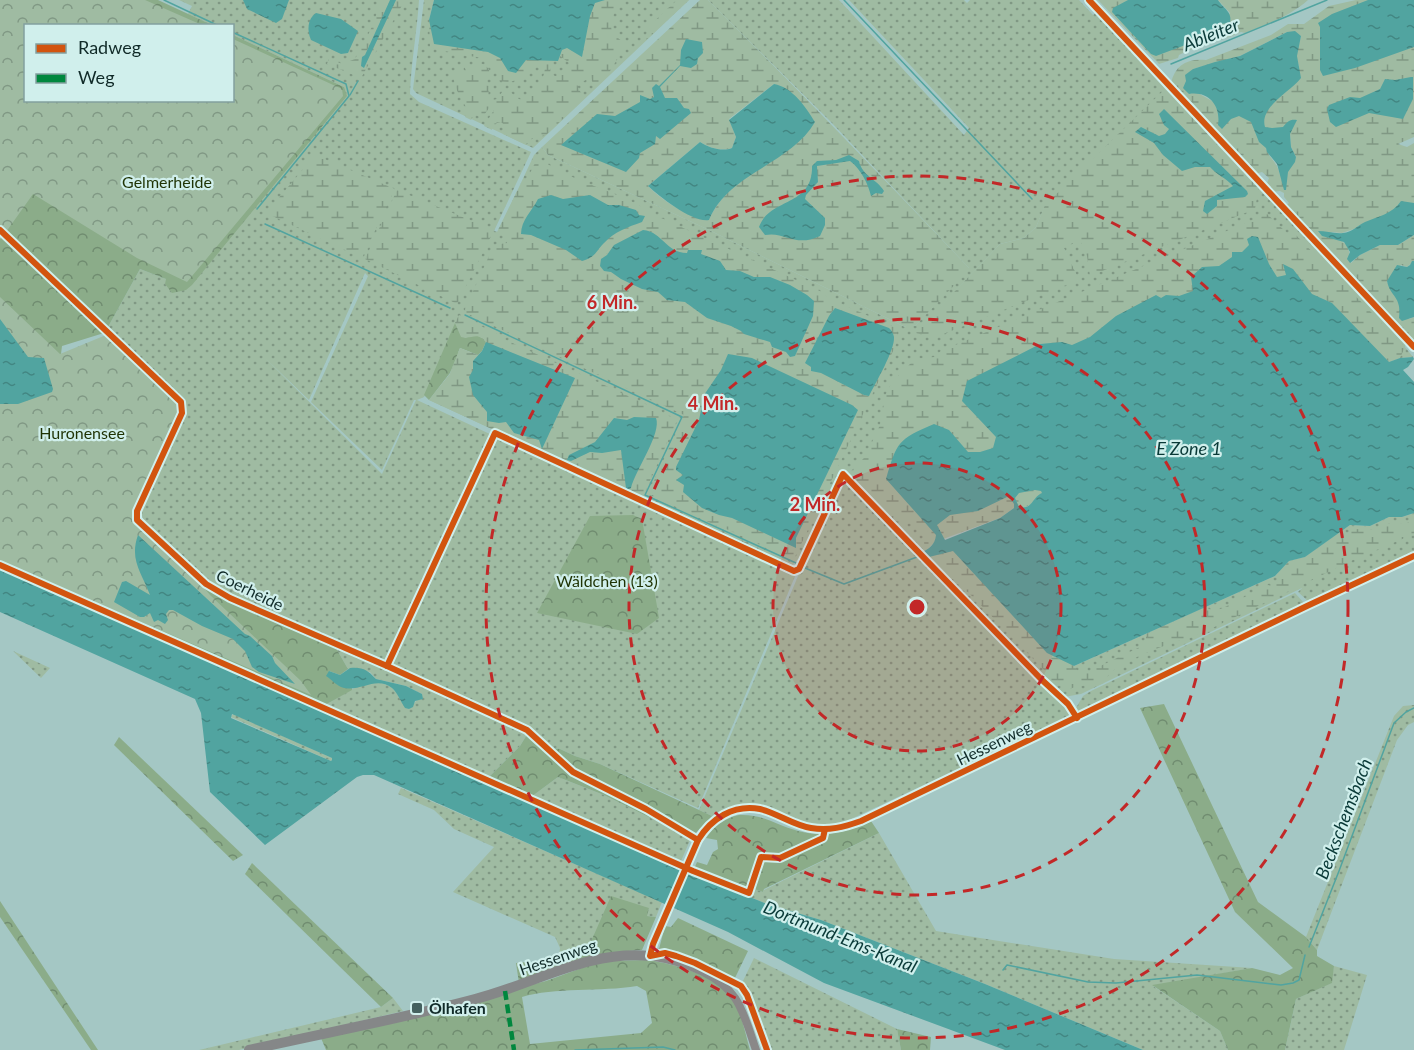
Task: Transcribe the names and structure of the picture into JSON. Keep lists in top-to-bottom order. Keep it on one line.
{"streets":{"street":["Coerheide","Hessenweg"]},"crossings":[["Coerheide","Hessenweg"]],"water":["Ableiter","E Zone 1","Beckschemsbach","Dortmund-Ems-Kanal"],"parks":["Gelmerheide","Huronensee","Wäldchen (13)"],"places":{"transit":["Ölhafen"]},"legend":["Radweg","Weg"],"rings":["6 Min.","4 Min.","2 Min."]}
